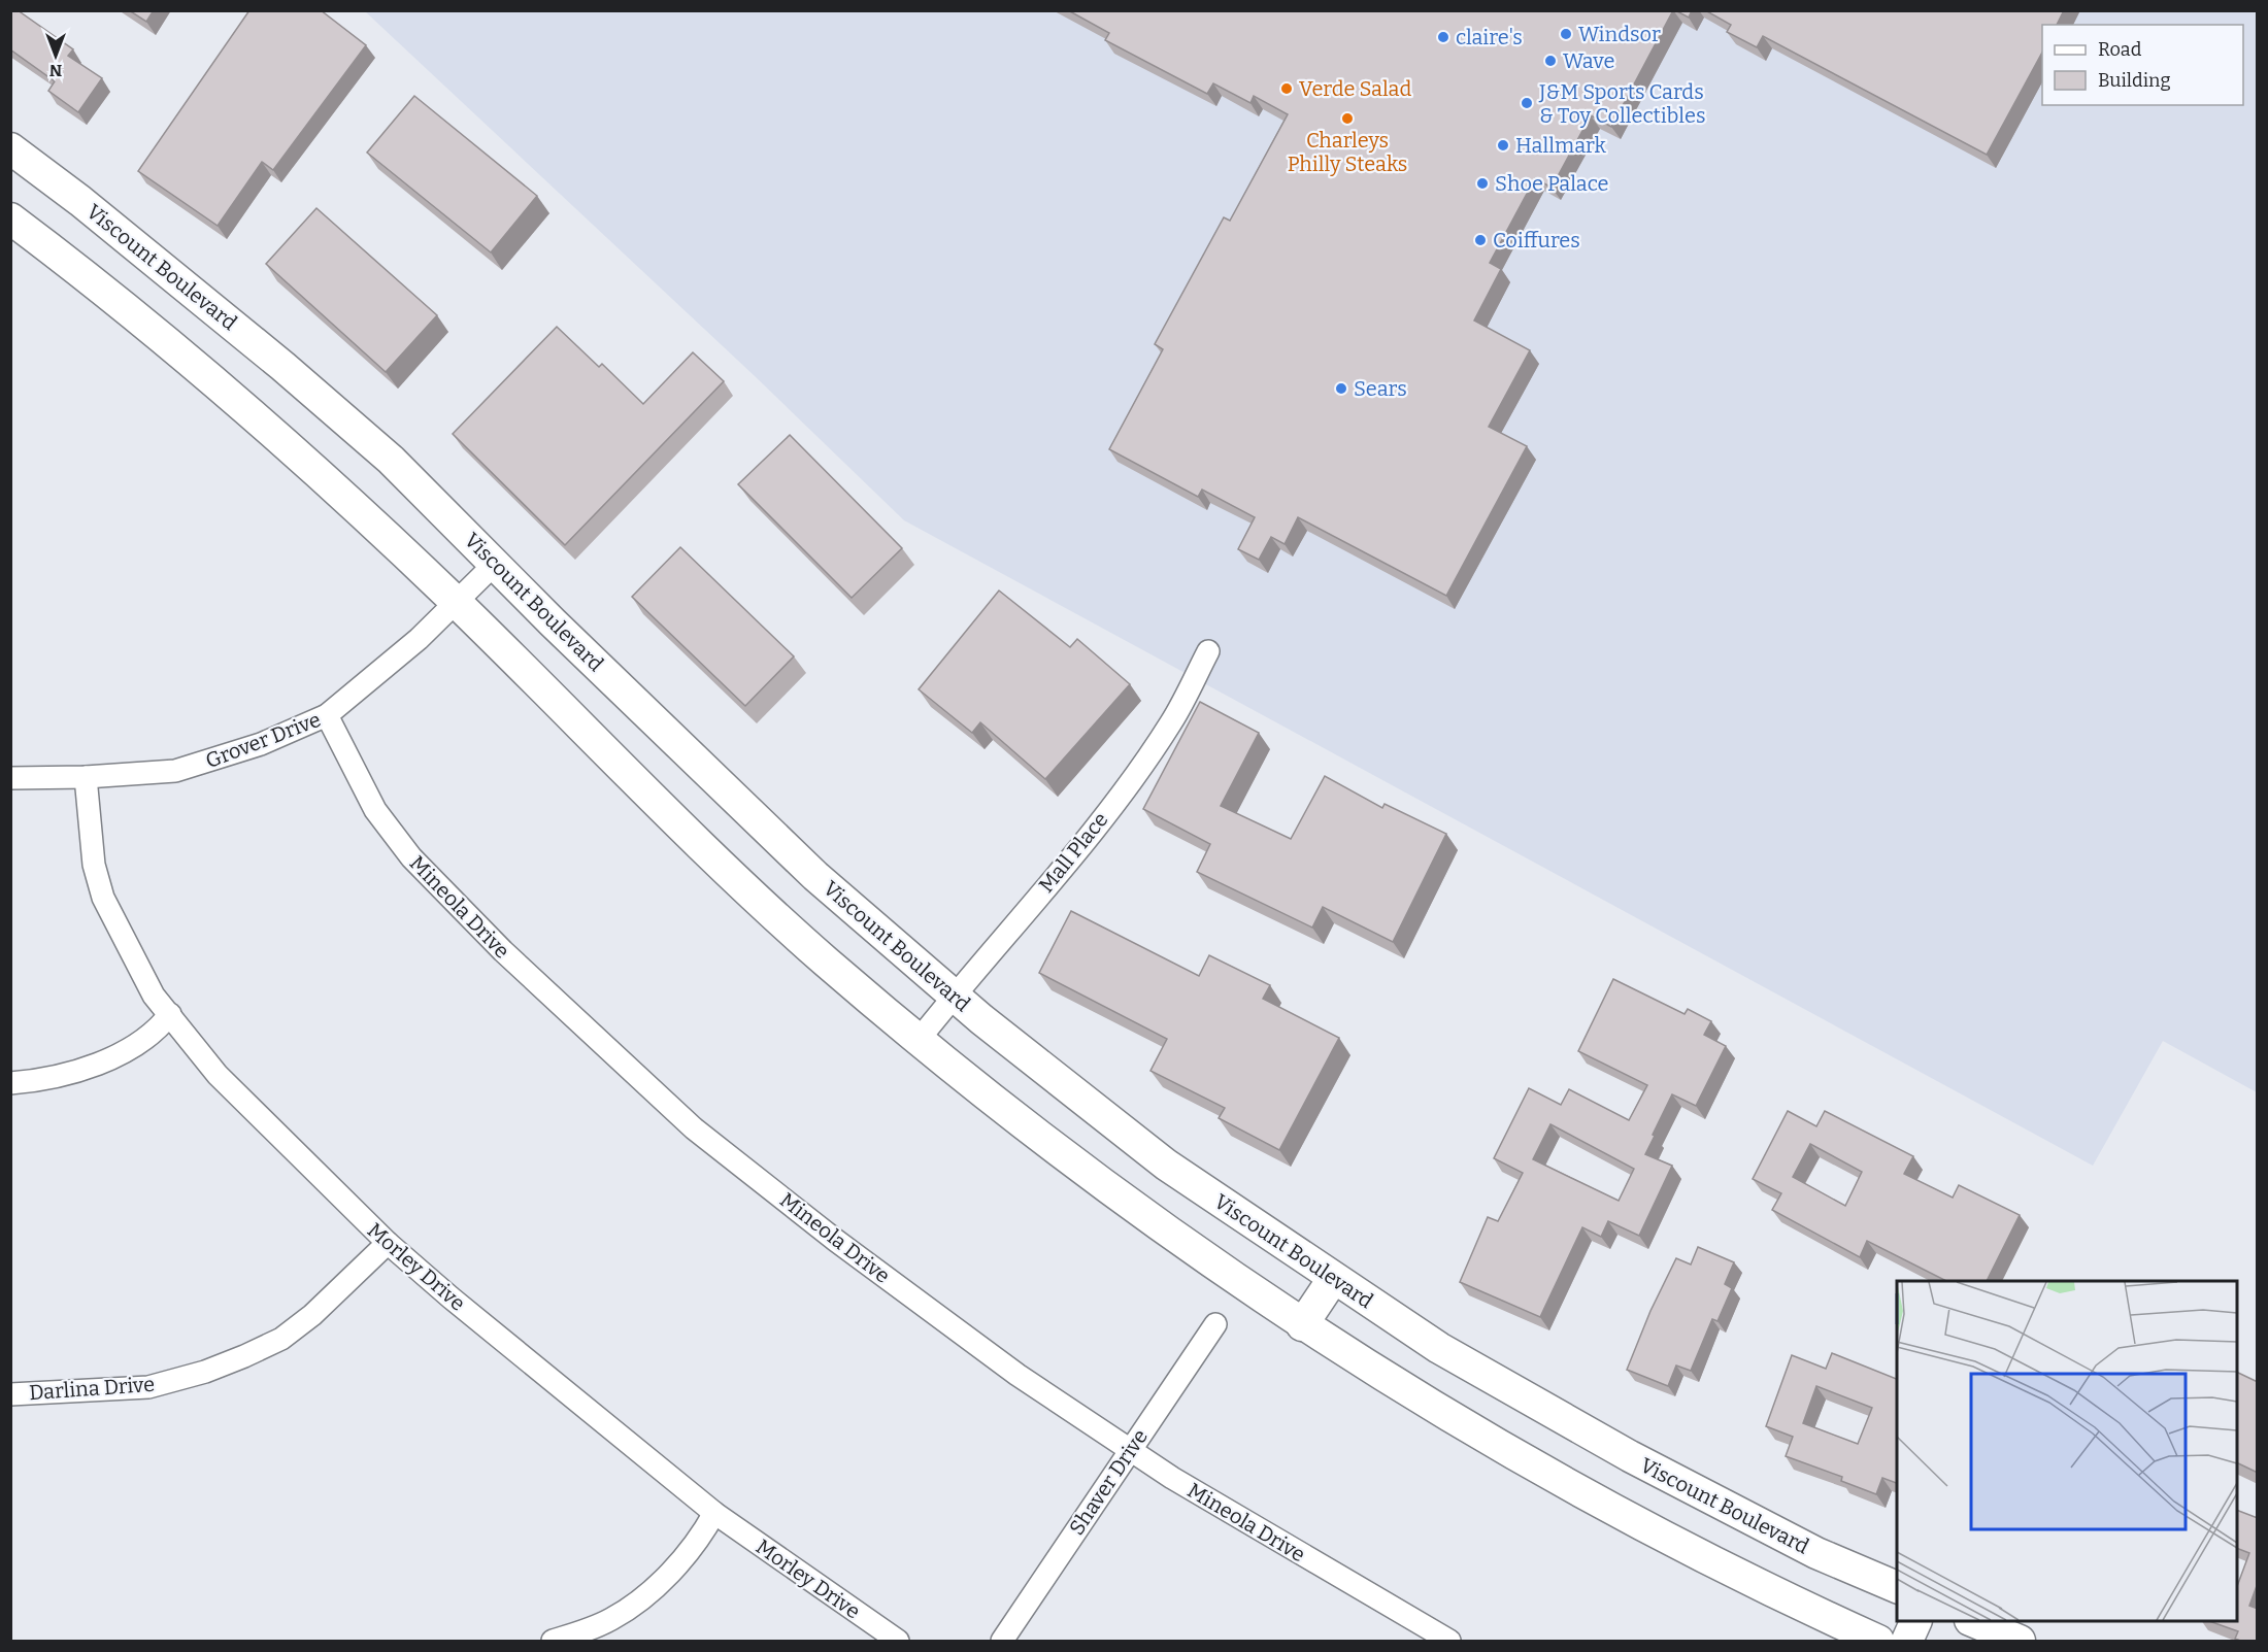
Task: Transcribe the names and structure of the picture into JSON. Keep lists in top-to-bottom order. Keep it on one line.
{"streets":{"main road":["Viscount Boulevard"],"street":["Grover Drive","Mall Place","Mineola Drive","Morley Drive","Darlina Drive","Shaver Drive"]},"crossings":[["Viscount Boulevard","Grover Drive"],["Viscount Boulevard","Mall Place"],["Grover Drive","Mineola Drive"],["Grover Drive","Morley Drive"],["Mineola Drive","Shaver Drive"],["Morley Drive","Darlina Drive"]],"places":["Windsor","claire's","Wave","Verde Salad","J&M Sports Cards & Toy Collectibles","Charleys Philly Steaks","Hallmark","Shoe Palace","Coiffures","Sears"],"legend":["Road","Building"],"north":"bottom"}
